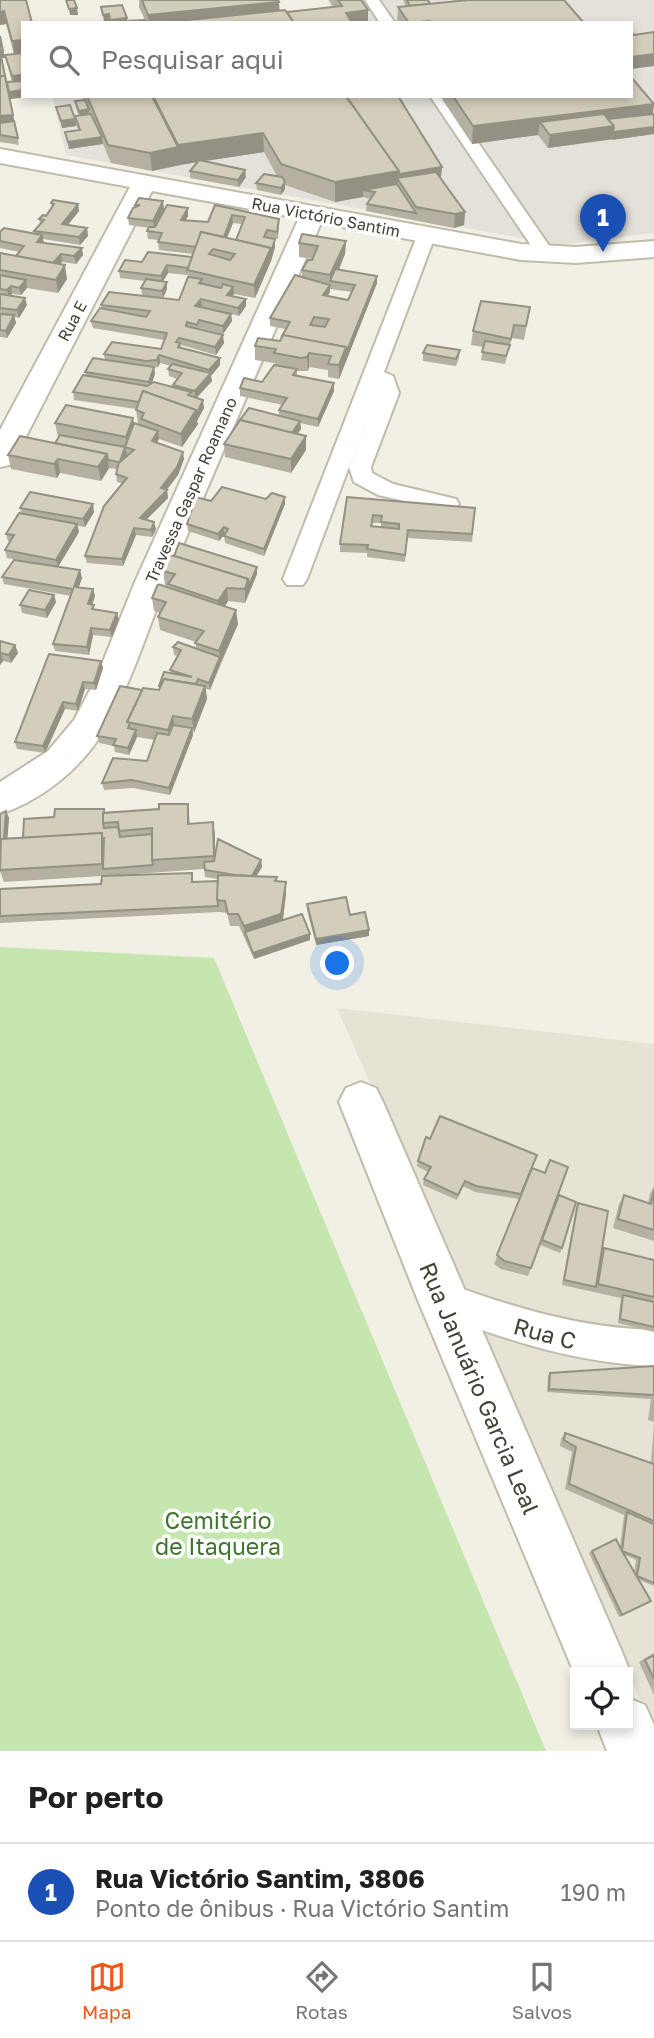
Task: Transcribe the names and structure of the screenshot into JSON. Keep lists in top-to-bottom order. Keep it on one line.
{"streets":{"street":["Rua Victório Santim","Rua E","Travessa Gaspar Roamano","Rua Januário Garcia Leal"],"lane":["Rua C"]},"crossings":[["Rua Victório Santim","Rua E"],["Rua Victório Santim","Travessa Gaspar Roamano"],["Rua C","Rua Januário Garcia Leal"]],"parks":["Cemitério de Itaquera"],"page":{"search":"Pesquisar aqui","pins":"1","heading":"Por perto","list":[{"mark":"1","name":"Rua Victório Santim, 3806","note":"Ponto de ônibus · Rua Victório Santim","value":"190 m"}],"nav":["Mapa","Rotas","Salvos"]}}
